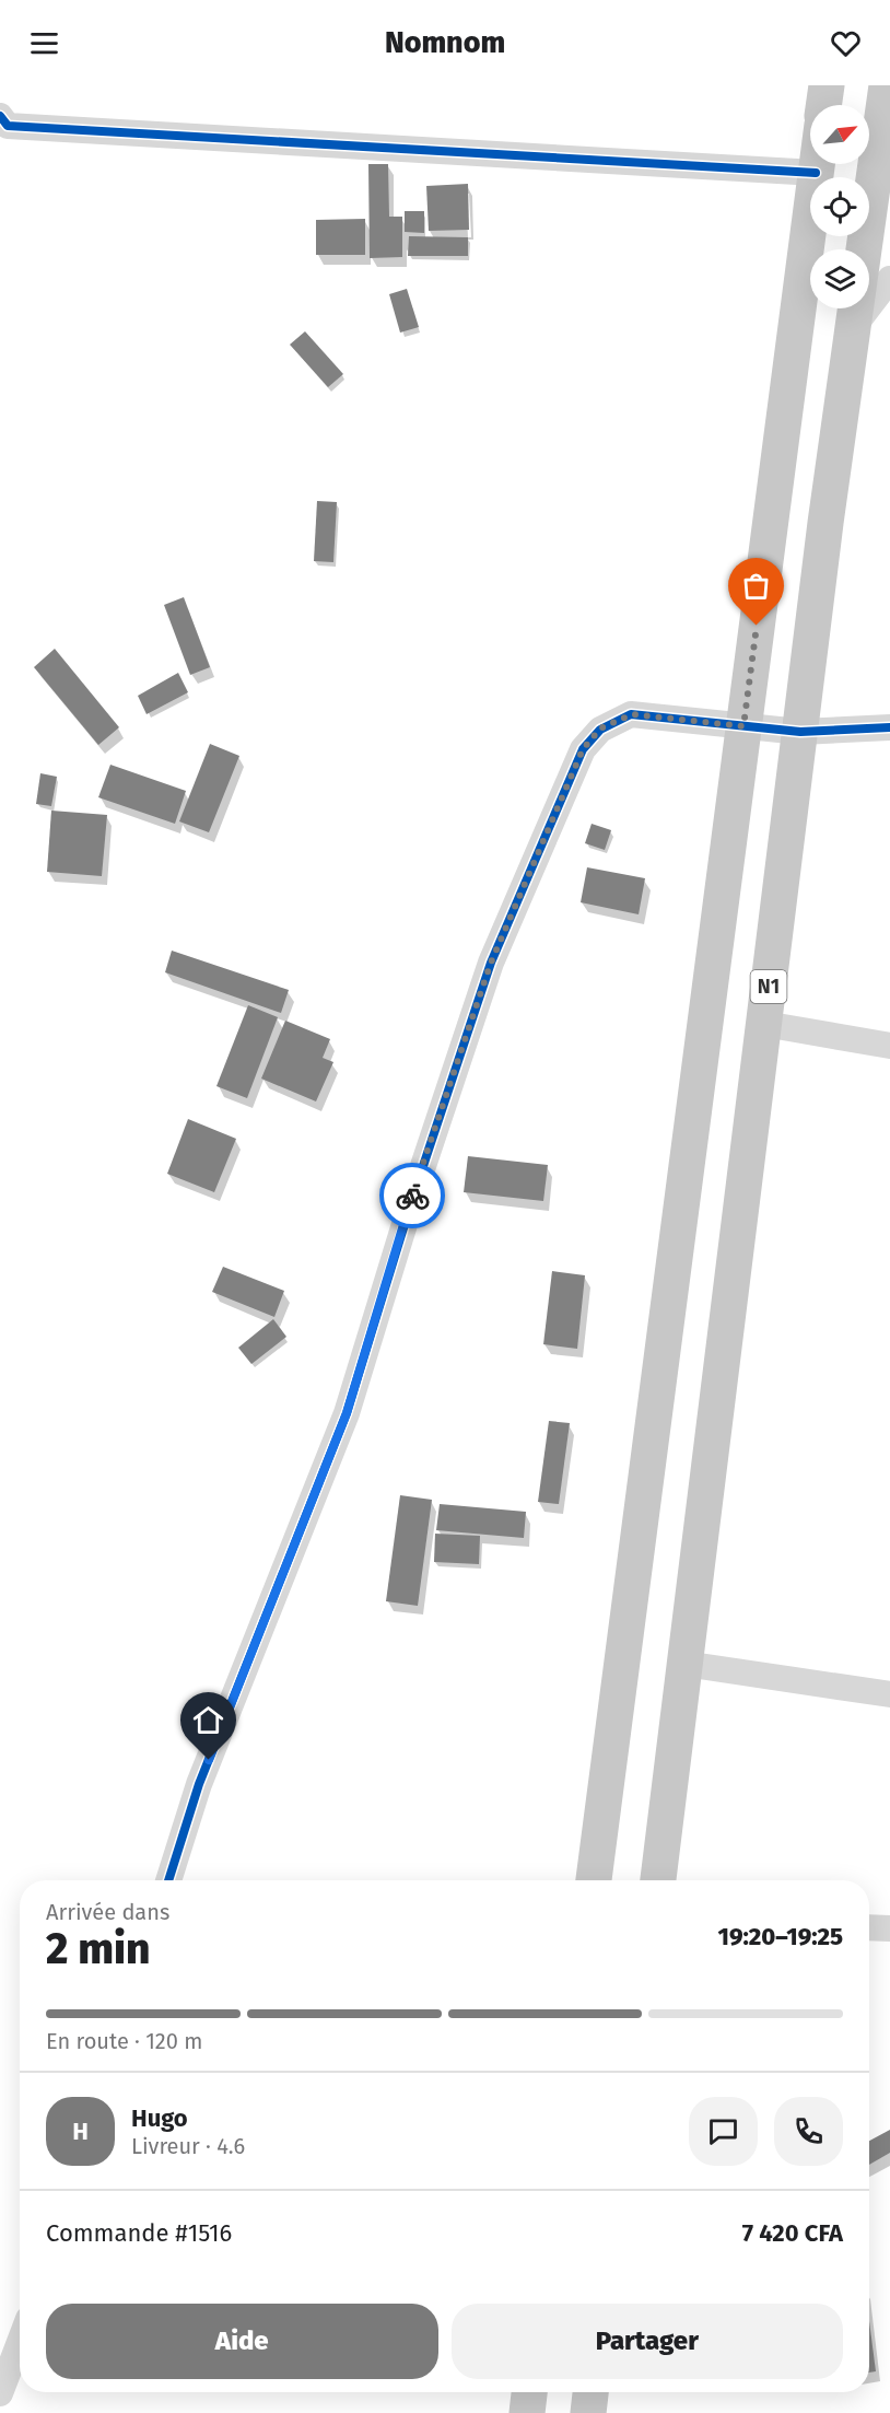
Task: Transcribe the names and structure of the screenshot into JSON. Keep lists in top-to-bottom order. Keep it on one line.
{"streets":{"highway":["N1"]},"north":"top right","page":{"header":"Nomnom","heading":["2 min","Arrivée dans","19:20–19:25"],"panel":["Hugo","Livreur · 4.6","Commande #1516","7 420 CFA"],"bar":"En route · 120 m","round":"H","buttons":["Aide","Partager"]}}
